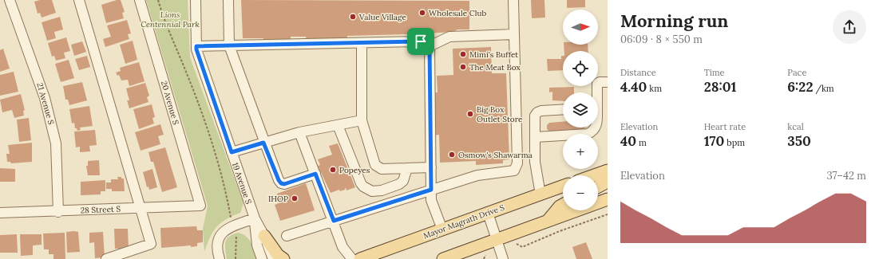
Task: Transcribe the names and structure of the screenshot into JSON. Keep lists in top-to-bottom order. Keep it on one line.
{"streets":{"main road":["Mayor Magrath Drive S"],"street":["20 Avenue S","21 Avenue S","19 Avenue S","28 Street S"]},"crossings":[["20 Avenue S","28 Street S"],["21 Avenue S","28 Street S"]],"parks":["Lions Centennial Park"],"places":["Wholesale Club","Value Village","Mimi's Buffet","The Meat Box","Big Box Outlet Store","Osmow's Shawarma","Popeyes","IHOP"],"north":"right","page":{"heading":["Morning run","06:09 · 8 × 550 m"],"map_buttons":["+","−"],"stats":[["Distance","4.40 km"],["Time","28:01"],["Pace","6:22 /km"],["Elevation","40 m"],["Heart rate","170 bpm"],["kcal","350"]],"chart":["Elevation","37–42 m"]}}
